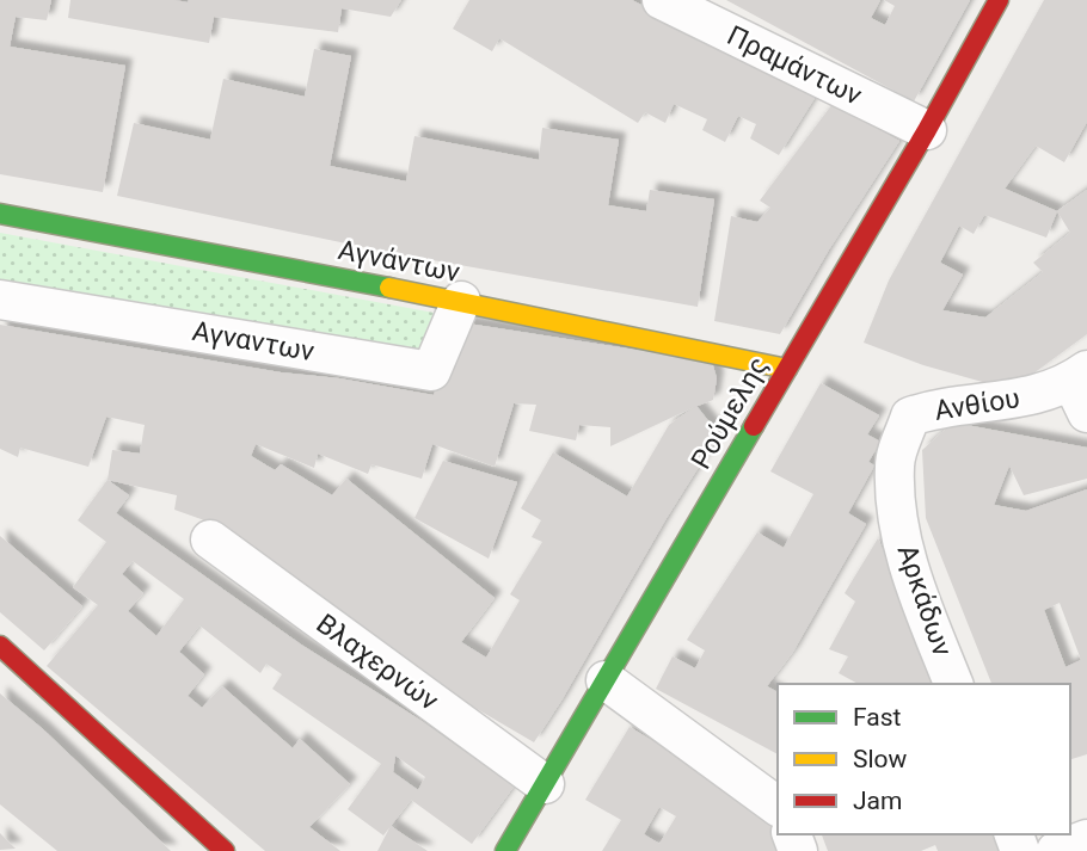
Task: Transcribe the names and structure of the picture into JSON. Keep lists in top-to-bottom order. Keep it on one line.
{"streets":{"street":["Πραμάντων","Αγνάντων","Αγναντων","Ανθίου","Ρούμελης","Αρκάδων","Βλαχερνών"]},"crossings":[["Πραμάντων","Ρούμελης"],["Αγνάντων","Αγναντων"],["Αγνάντων","Ρούμελης"],["Ανθίου","Αρκάδων"],["Ρούμελης","Βλαχερνών"]],"legend":["Fast","Slow","Jam"]}
